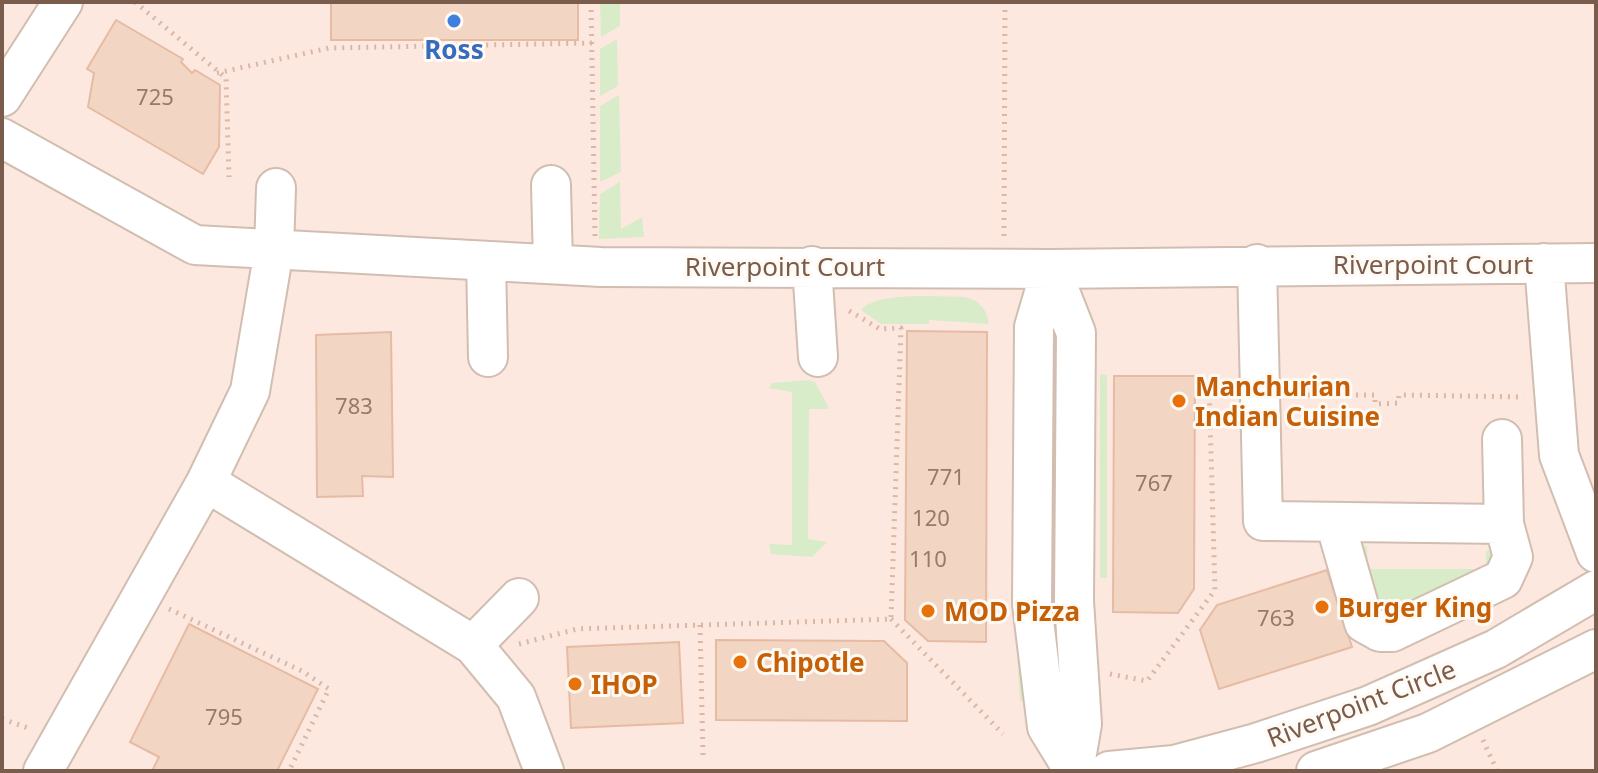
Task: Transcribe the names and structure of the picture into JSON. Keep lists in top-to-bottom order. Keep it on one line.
{"streets":{"street":["Riverpoint Court","Riverpoint Circle"]},"places":["Ross","Manchurian Indian Cuisine","Burger King","MOD Pizza","Chipotle","IHOP"],"house_numbers":["725","783","771","767","120","110","763","795"]}
